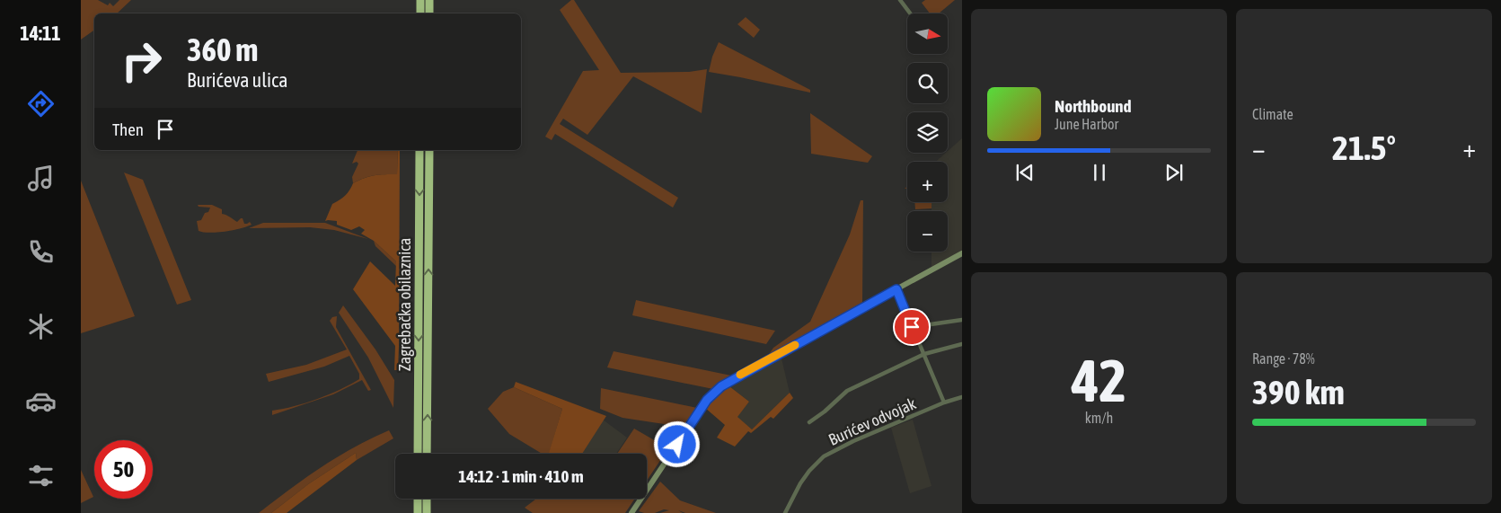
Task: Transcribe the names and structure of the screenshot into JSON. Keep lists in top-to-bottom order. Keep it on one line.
{"streets":{"highway":["Zagrebačka obilaznica"],"street":["Burićev odvojak"]},"north":"right","page":{"tabs":"14:11","tile":["Climate",["42","km/h"],["Range · 78%","390 km"]],"map_buttons":["+","−"],"turn":["360 m","Burićeva ulica"],"song":["Northbound","June Harbor"],"then":"Then","heat":["−","21.5°","+"],"limit":"50","trip":"14:12 · 1 min · 410 m"}}
